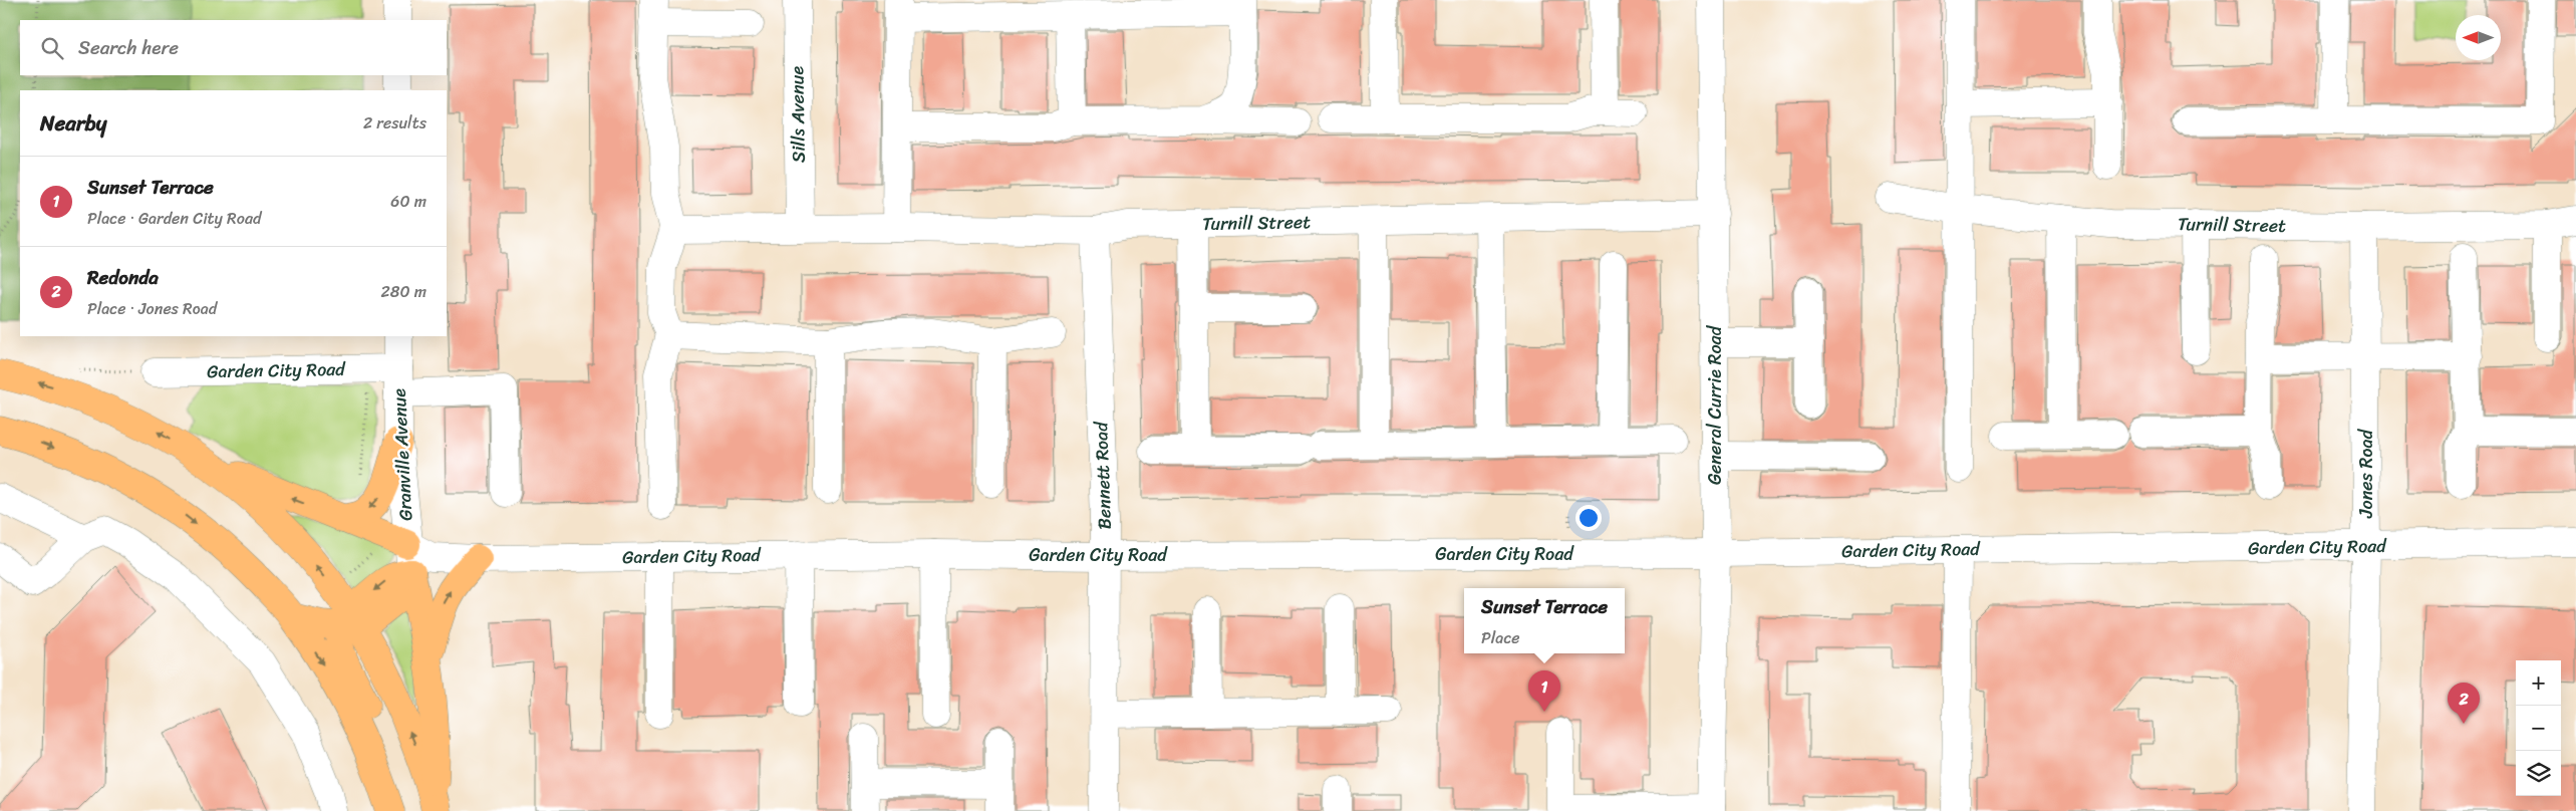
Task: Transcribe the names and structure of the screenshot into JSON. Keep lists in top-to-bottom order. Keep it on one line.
{"streets":{"street":["Sills Avenue","Turnill Street","Garden City Road","General Currie Road","Granville Avenue","Jones Road","Bennett Road"]},"crossings":[["Sills Avenue","Turnill Street"],["Turnill Street","General Currie Road"],["Turnill Street","Jones Road"],["Turnill Street","Bennett Road"],["Garden City Road","General Currie Road"],["Garden City Road","Granville Avenue"],["Garden City Road","Jones Road"],["Garden City Road","Bennett Road"]],"north":"left","page":{"search":"Search here","heading":["Nearby","2 results"],"list":[{"mark":"1","name":"Sunset Terrace","note":"Place · Garden City Road","value":"60 m"},{"mark":"2","name":"Redonda","note":"Place · Jones Road","value":"280 m"}],"popup":["Sunset Terrace","Place"],"map_buttons":["+","−"],"pins":["1","2"]}}
